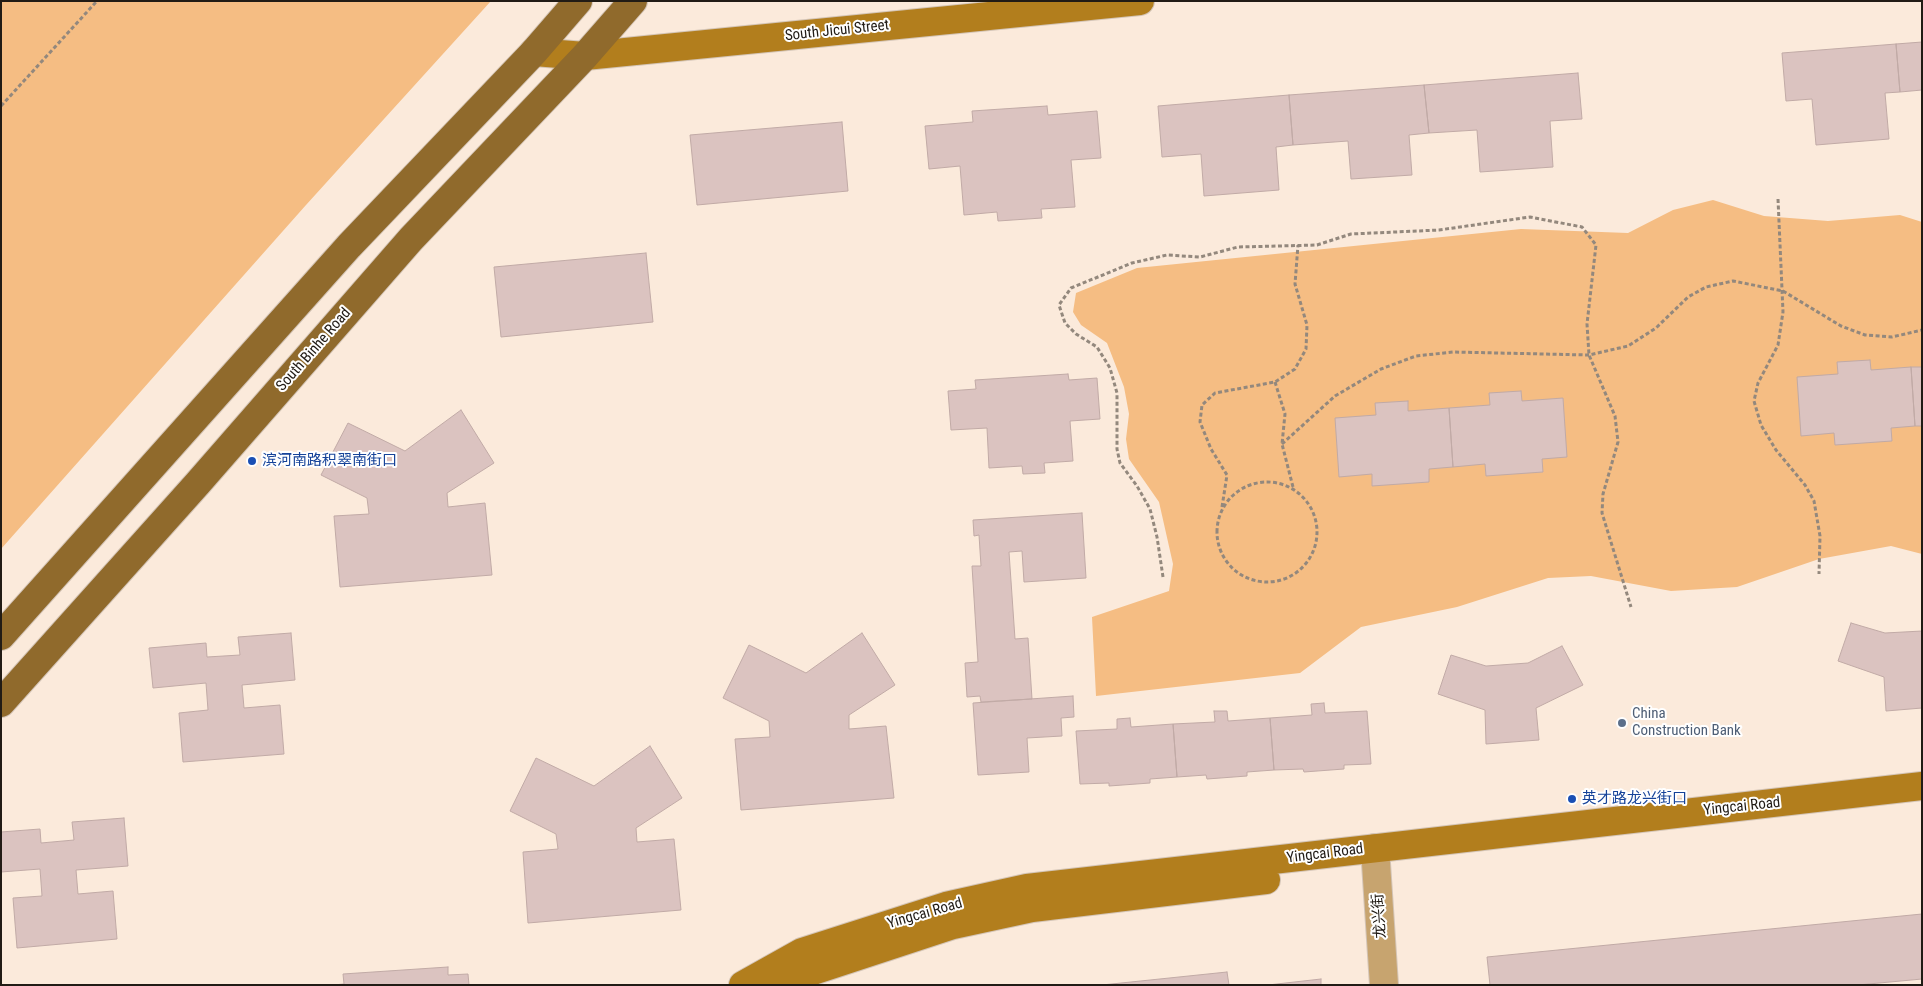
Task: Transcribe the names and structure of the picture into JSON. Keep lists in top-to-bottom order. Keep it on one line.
{"streets":{"main road":["South Jicui Street","South Binhe Road","Yingcai Road"],"street":["龙兴街"]},"crossings":[["South Jicui Street","South Binhe Road"],["Yingcai Road","龙兴街"]],"places":["滨河南路积翠南街口","China Construction Bank","英才路龙兴街口"]}
